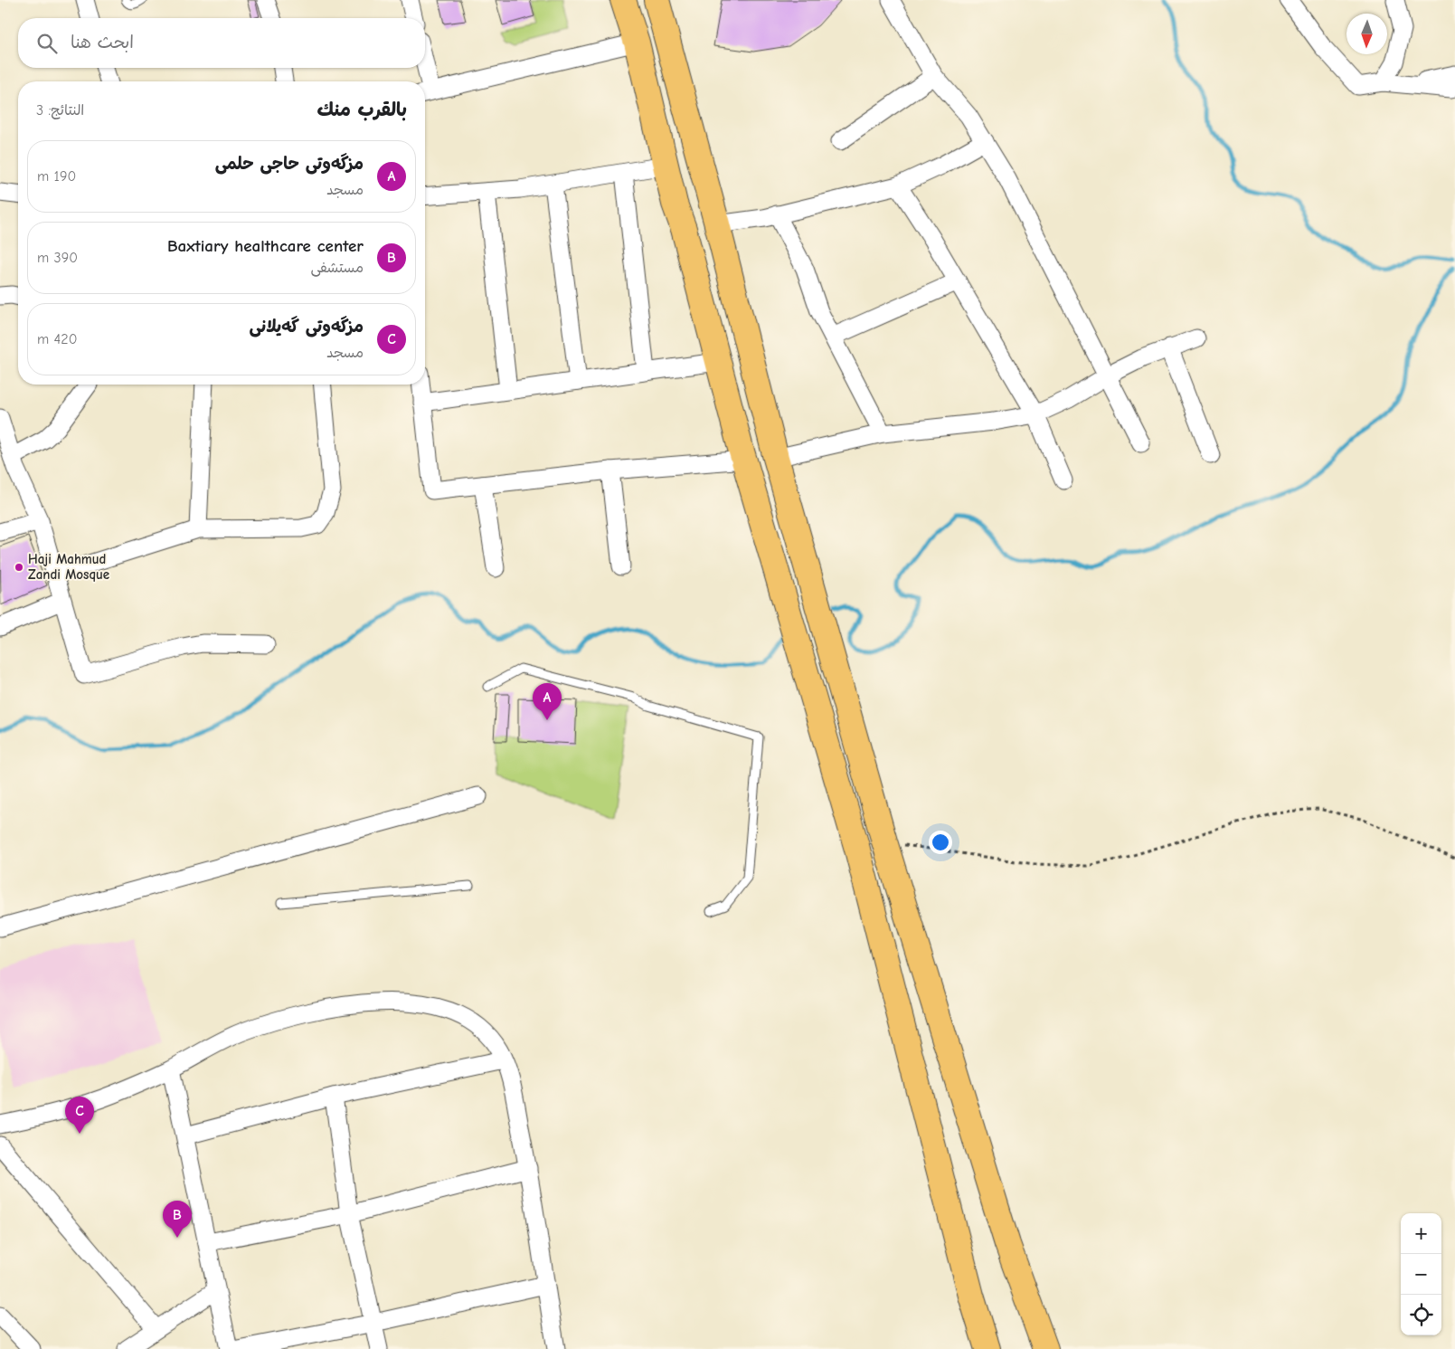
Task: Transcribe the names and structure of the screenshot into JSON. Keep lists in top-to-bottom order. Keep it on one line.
{"places":["Haji Mahmud Zandi Mosque"],"north":"bottom","page":{"search":"ابحث هنا","heading":["بالقرب منك","النتائج: 3"],"list":[{"mark":"A","name":"مزگەوتی حاجی حلمی","note":"مسجد","value":"190 m"},{"mark":"B","name":"Baxtiary healthcare center","note":"مستشفى","value":"390 m"},{"mark":"C","name":"مزگەوتی گەیلانی","note":"مسجد","value":"420 m"}],"pins":["A","C","B"],"map_buttons":["+","−"]}}
